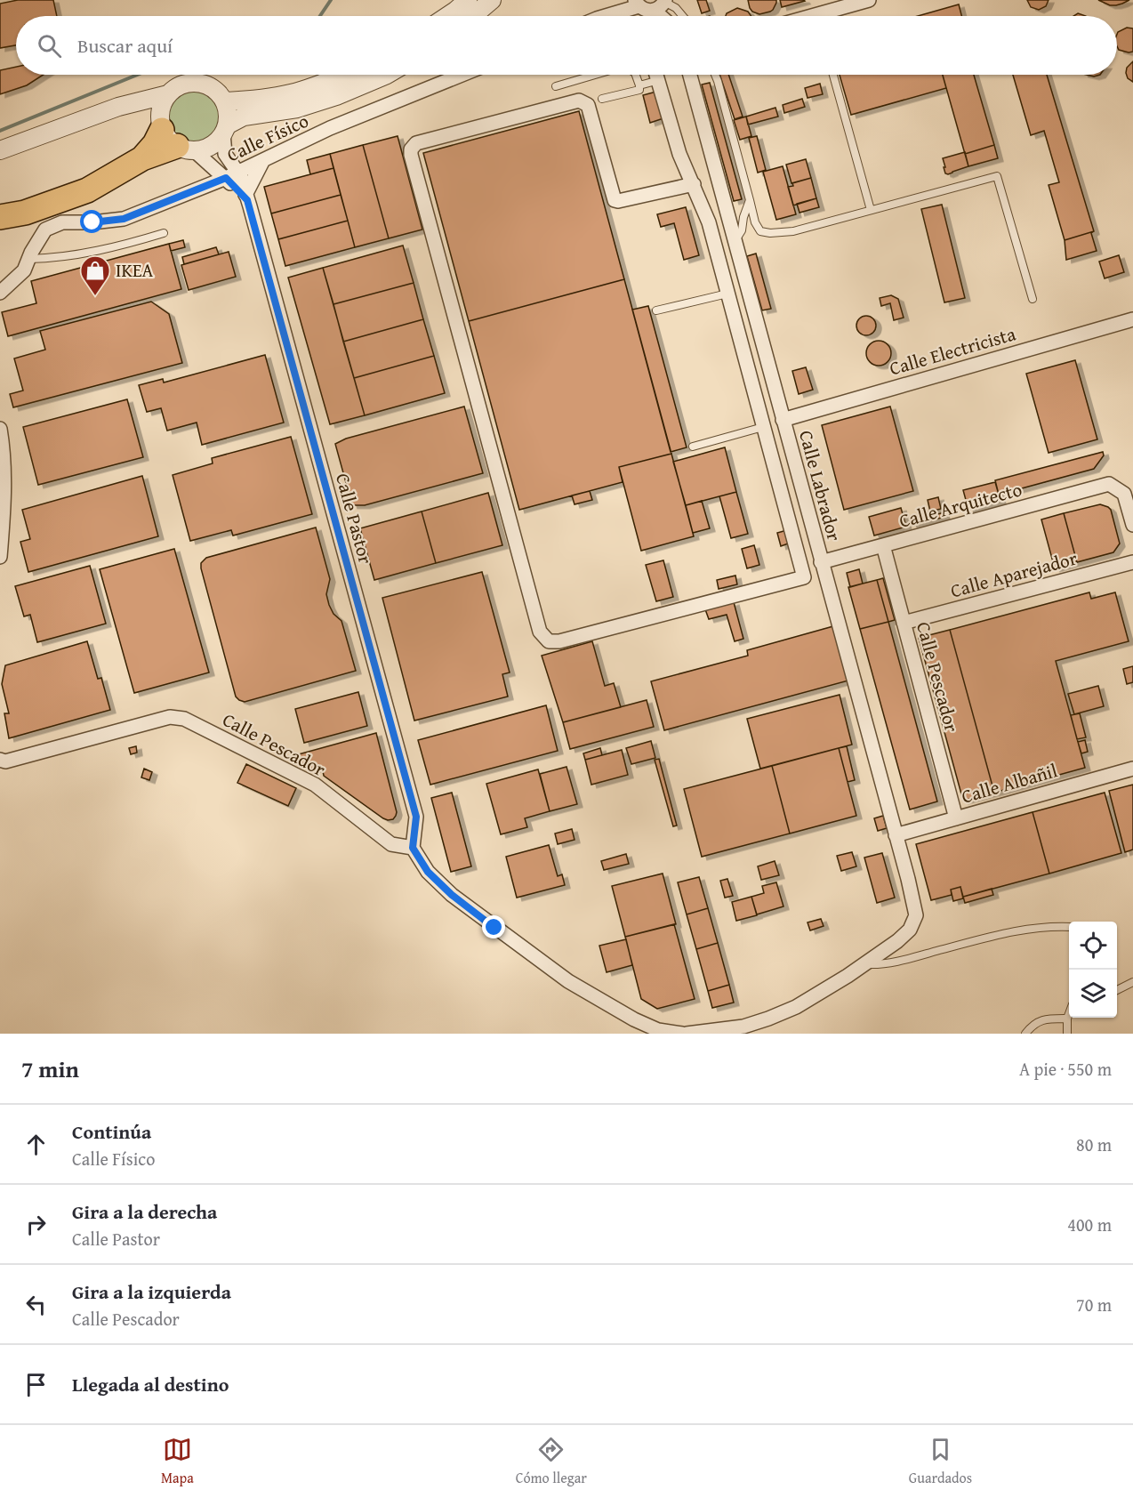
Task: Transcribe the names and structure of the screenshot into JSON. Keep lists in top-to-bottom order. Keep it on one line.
{"streets":{"street":["Calle Físico","Calle Electricista","Calle Labrador","Calle Arquitecto","Calle Pastor","Calle Aparejador","Calle Pescador","Calle Albañil"]},"crossings":[["Calle Físico","Calle Pastor"],["Calle Electricista","Calle Labrador"],["Calle Labrador","Calle Arquitecto"],["Calle Labrador","Calle Albañil"],["Calle Arquitecto","Calle Pescador"],["Calle Pastor","Calle Pescador"],["Calle Aparejador","Calle Pescador"],["Calle Pescador","Calle Albañil"]],"places":{"shop":["IKEA"]},"page":{"search":"Buscar aquí","heading":["7 min","A pie · 550 m"],"list":[["Continúa","Calle Físico","80 m"],["Gira a la derecha","Calle Pastor","400 m"],["Gira a la izquierda","Calle Pescador","70 m"],"Llegada al destino"],"nav":["Mapa","Cómo llegar","Guardados"]}}
